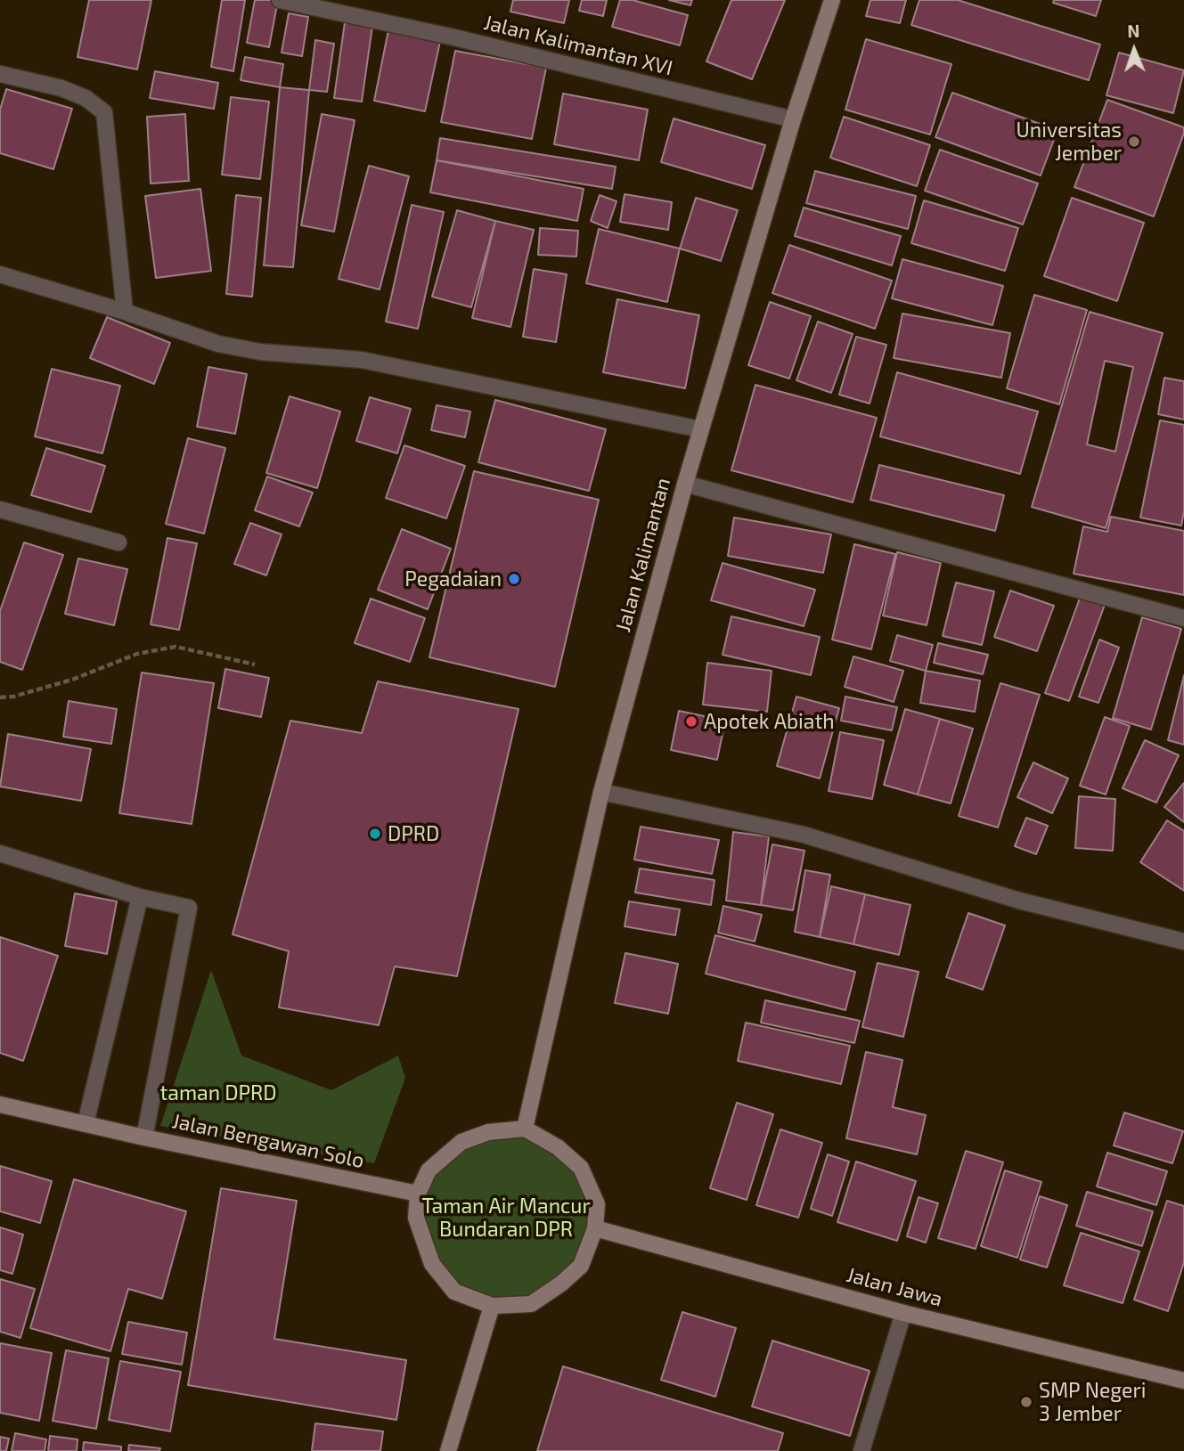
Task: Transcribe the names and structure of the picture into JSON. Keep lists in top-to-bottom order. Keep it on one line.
{"streets":{"main road":["Jalan Kalimantan","Jalan Bengawan Solo","Jalan Jawa"],"street":["Jalan Kalimantan XVI"]},"crossings":[["Jalan Kalimantan XVI","Jalan Kalimantan"],["Jalan Kalimantan","Jalan Bengawan Solo"],["Jalan Kalimantan","Jalan Jawa"],["Jalan Bengawan Solo","Jalan Jawa"]],"parks":["taman DPRD","Taman Air Mancur Bundaran DPR"],"places":["Universitas Jember","Pegadaian","Apotek Abiath","DPRD","SMP Negeri 3 Jember"],"north":"top"}
